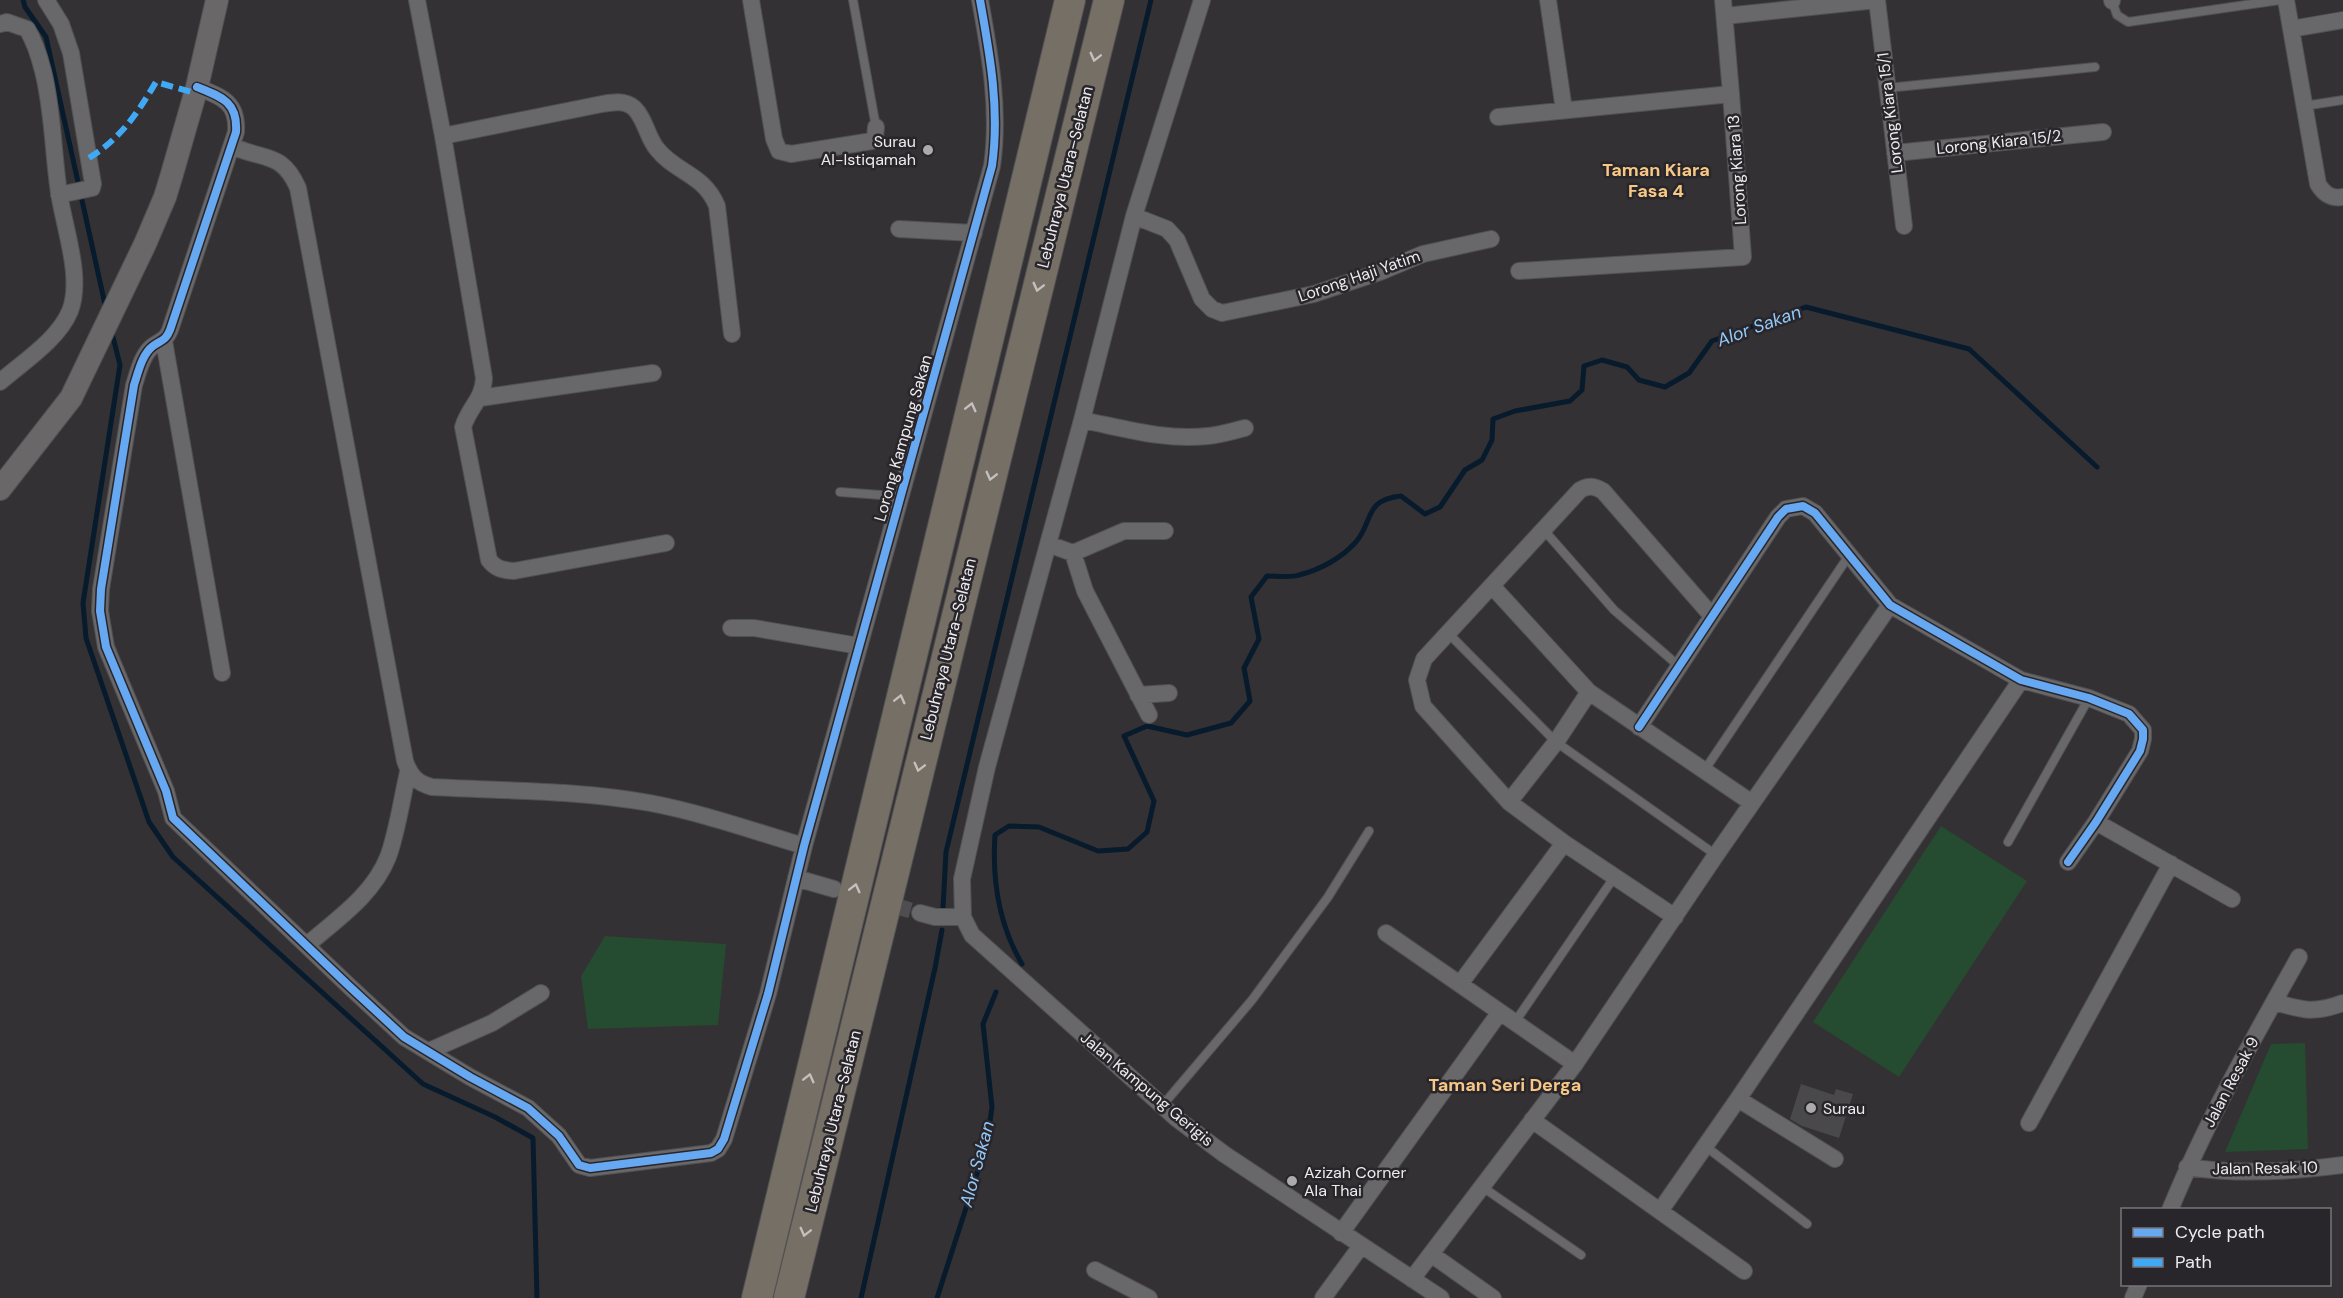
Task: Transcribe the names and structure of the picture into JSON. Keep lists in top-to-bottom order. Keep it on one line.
{"streets":{"highway":["Lebuhraya Utara–Selatan"],"street":["Lorong Kiara 15/1","Lorong Kiara 15/2","Lorong Kiara 13","Lorong Haji Yatim","Lorong Kampung Sakan","Jalan Resak 9","Jalan Kampung Gerigis","Jalan Resak 10"]},"crossings":[["Lorong Kiara 15/1","Lorong Kiara 15/2"],["Jalan Resak 9","Jalan Resak 10"]],"districts":["Taman Kiara Fasa 4","Taman Seri Derga"],"water":["Alor Sakan"],"places":["Surau Al-Istiqamah","Surau","Azizah Corner Ala Thai"],"legend":["Cycle path","Path"]}
